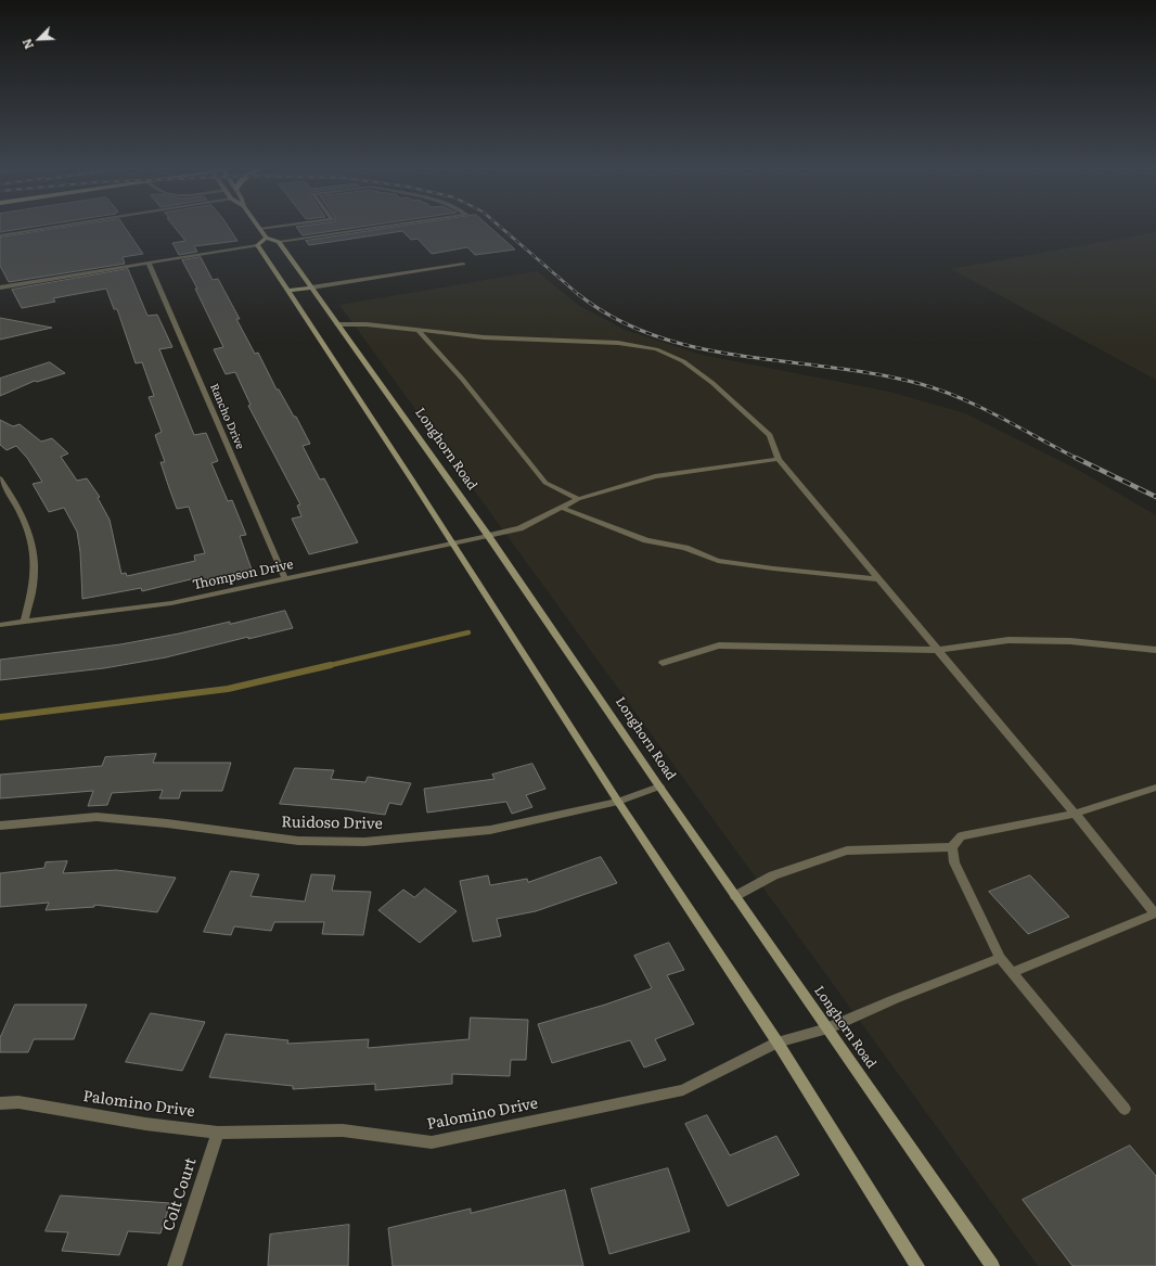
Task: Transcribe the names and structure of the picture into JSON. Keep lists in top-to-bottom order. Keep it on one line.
{"streets":{"main road":["Longhorn Road"],"street":["Rancho Drive","Thompson Drive","Ruidoso Drive","Palomino Drive","Colt Court"]},"crossings":[["Rancho Drive","Thompson Drive"],["Longhorn Road","Thompson Drive"],["Longhorn Road","Ruidoso Drive"],["Longhorn Road","Palomino Drive"],["Palomino Drive","Colt Court"]],"north":"bottom left"}
